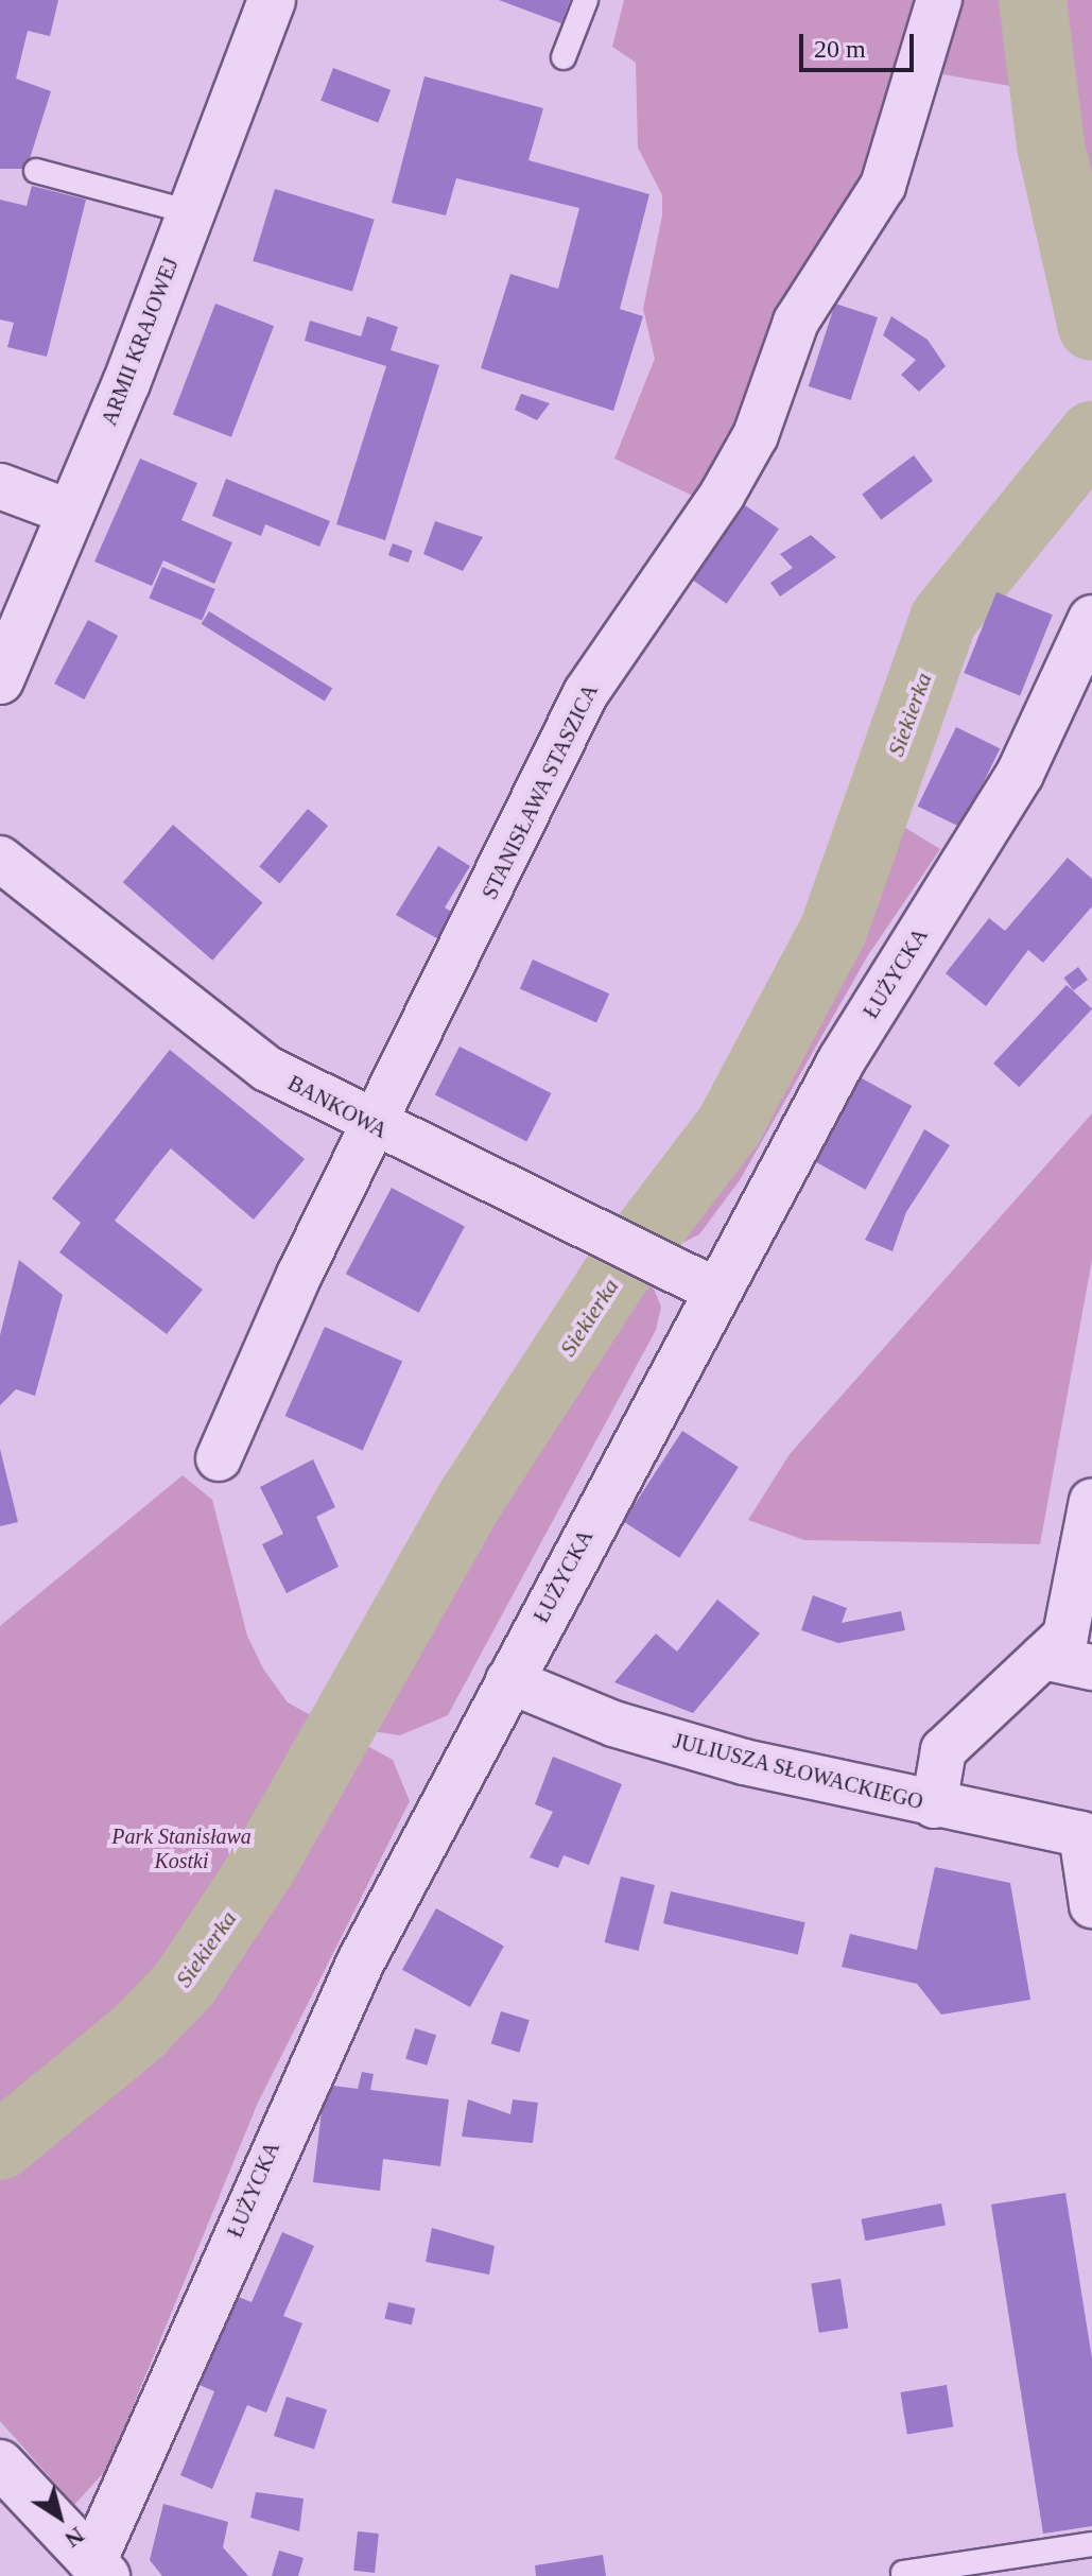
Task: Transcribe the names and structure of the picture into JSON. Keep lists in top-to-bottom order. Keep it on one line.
{"streets":{"street":["ARMII KRAJOWEJ","STANISŁAWA STASZICA","ŁUŻYCKA","BANKOWA","JULIUSZA SŁOWACKIEGO"]},"crossings":[["STANISŁAWA STASZICA","BANKOWA"],["ŁUŻYCKA","BANKOWA"],["ŁUŻYCKA","JULIUSZA SŁOWACKIEGO"]],"water":["Siekierka"],"parks":["Park Stanisława Kostki"],"scale_bar":"20 m","north":"bottom right"}
